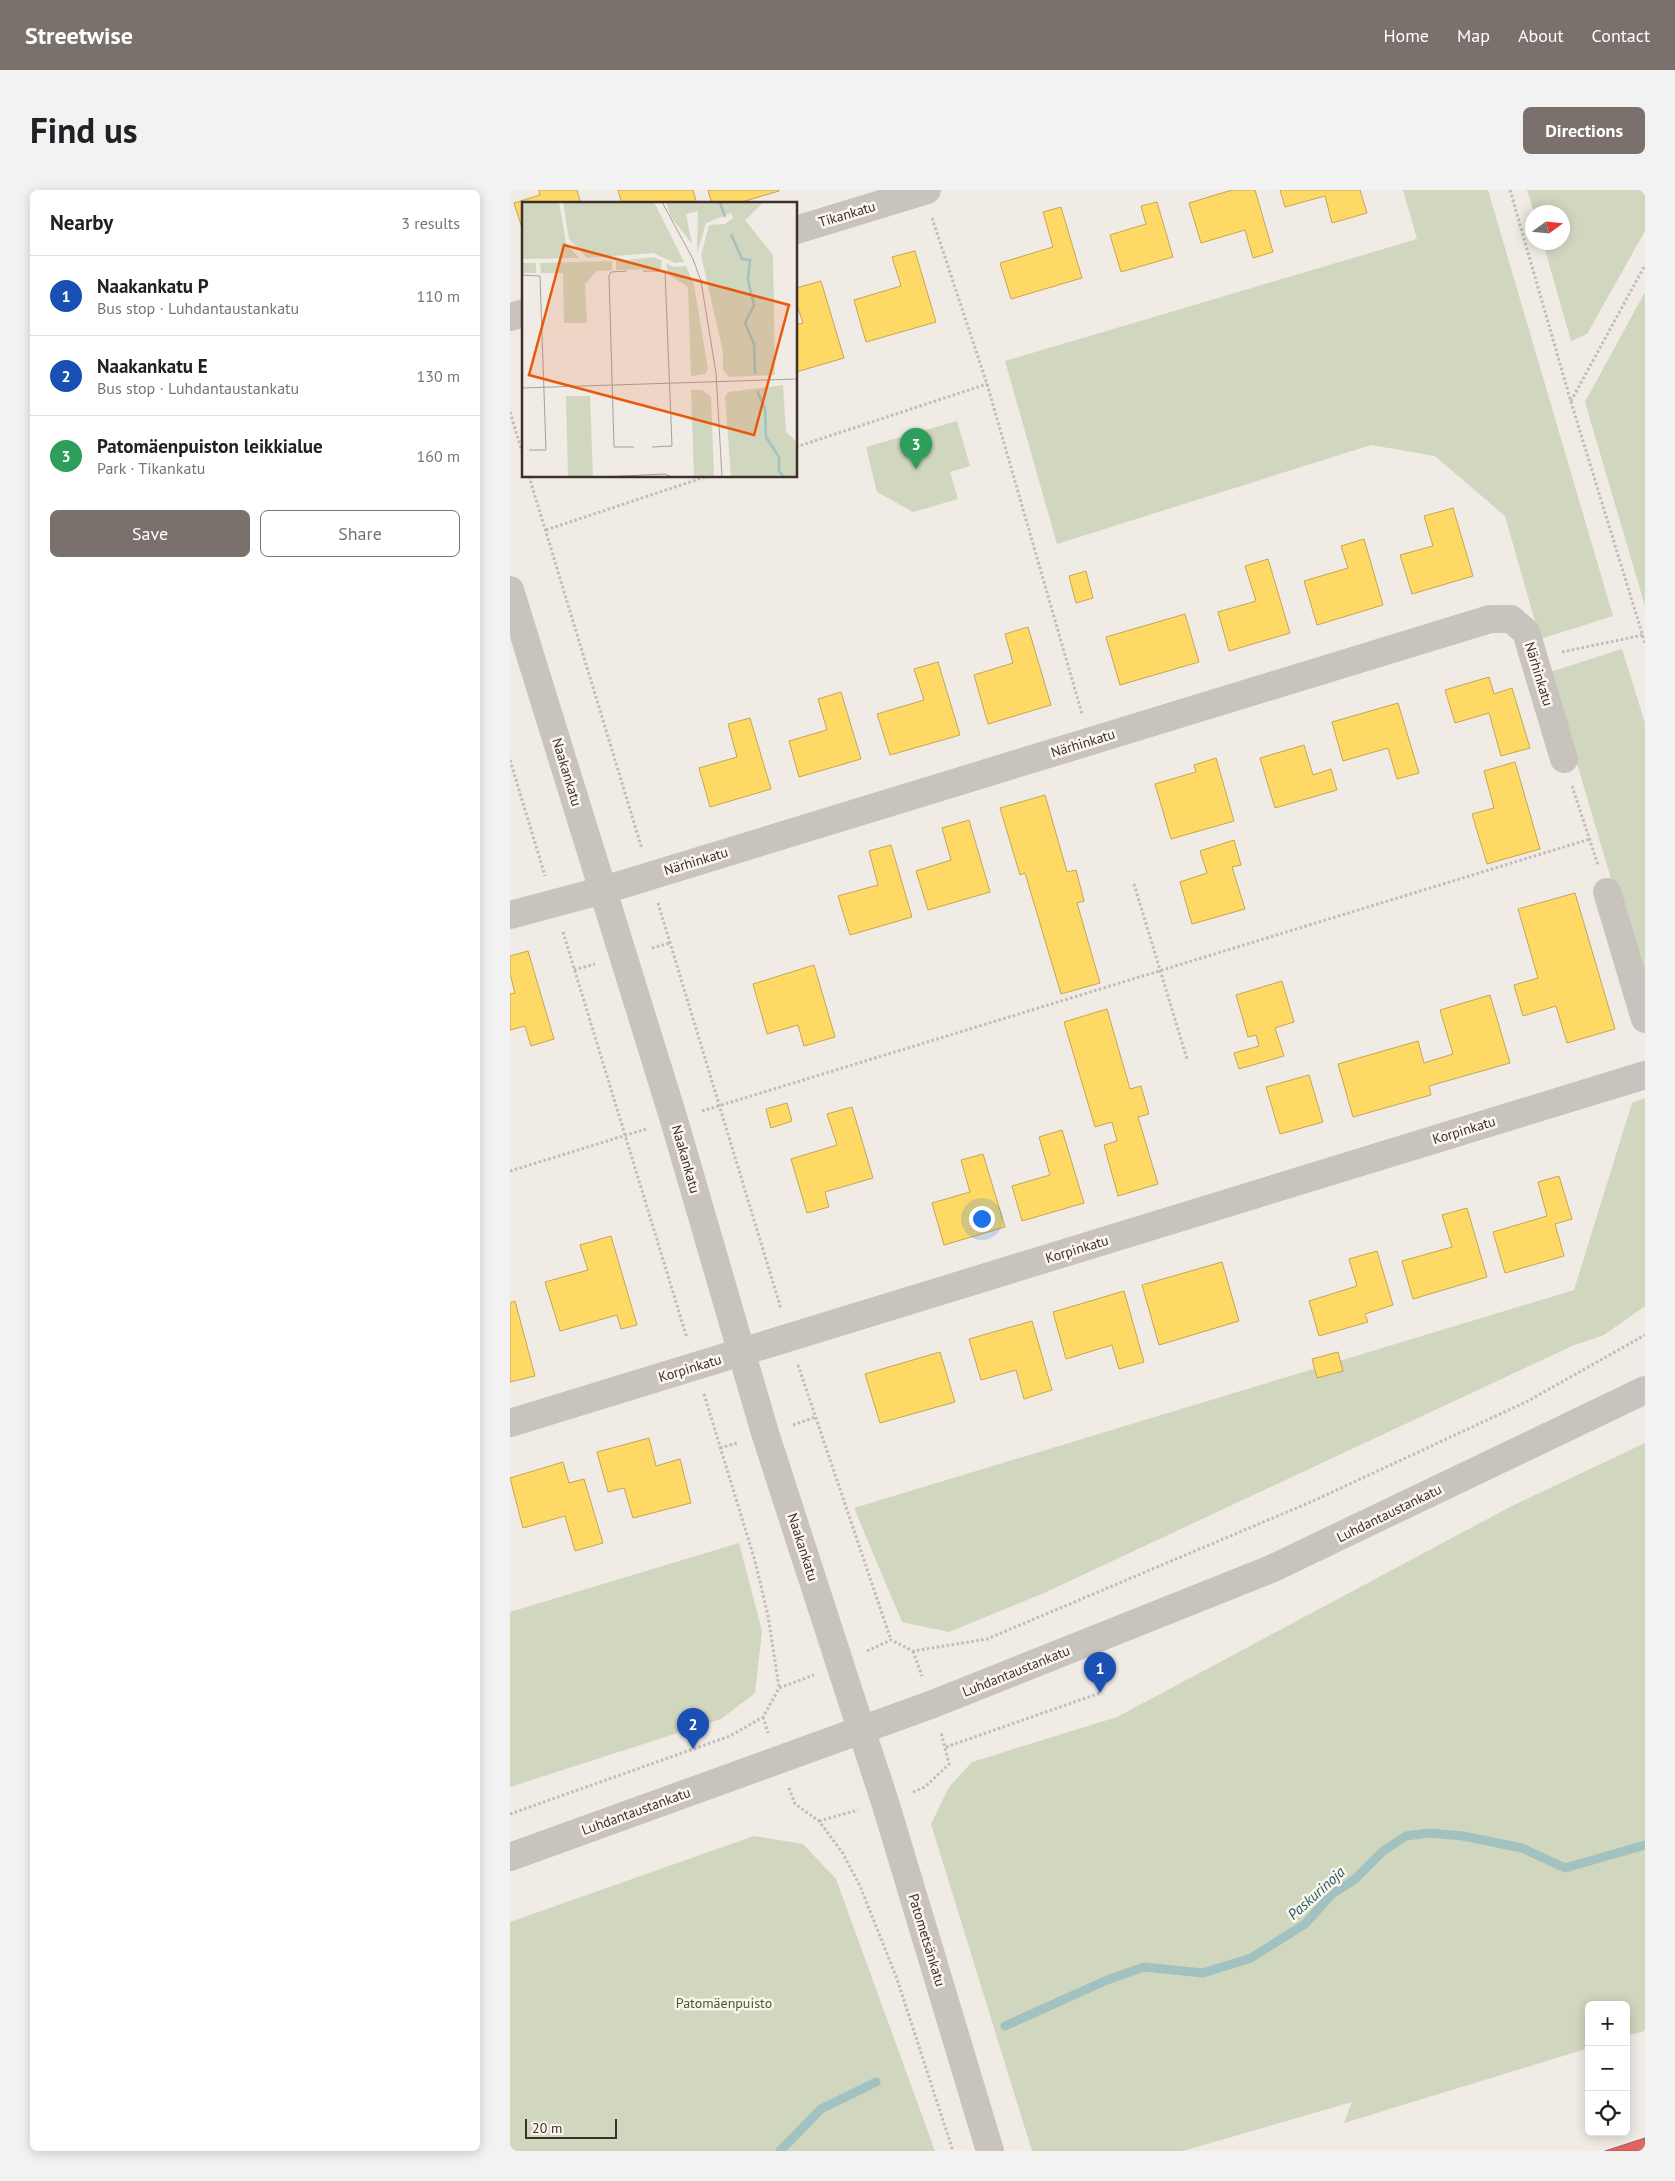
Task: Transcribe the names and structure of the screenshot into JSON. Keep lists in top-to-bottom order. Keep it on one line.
{"streets":{"street":["Tikankatu","Närhinkatu","Naakankatu","Korpinkatu","Luhdantaustankatu","Patometsänkatu"]},"crossings":[["Närhinkatu","Naakankatu"],["Naakankatu","Korpinkatu"],["Naakankatu","Luhdantaustankatu"],["Naakankatu","Patometsänkatu"],["Luhdantaustankatu","Patometsänkatu"]],"water":["Paskurinoja"],"parks":["Patomäenpuisto"],"scale_bar":"20 m","north":"right","page":{"header":"Streetwise","nav":["Home","Map","About","Contact"],"title":"Find us","buttons":["Directions",["Save","Share"]],"heading":["Nearby","3 results"],"list":[{"mark":"1","name":"Naakankatu P","note":"Bus stop · Luhdantaustankatu","value":"110 m"},{"mark":"2","name":"Naakankatu E","note":"Bus stop · Luhdantaustankatu","value":"130 m"},{"mark":"3","name":"Patomäenpuiston leikkialue","note":"Park · Tikankatu","value":"160 m"}],"pins":["3","1","2"],"map_buttons":["+","−"],"scale":"20 m"}}
